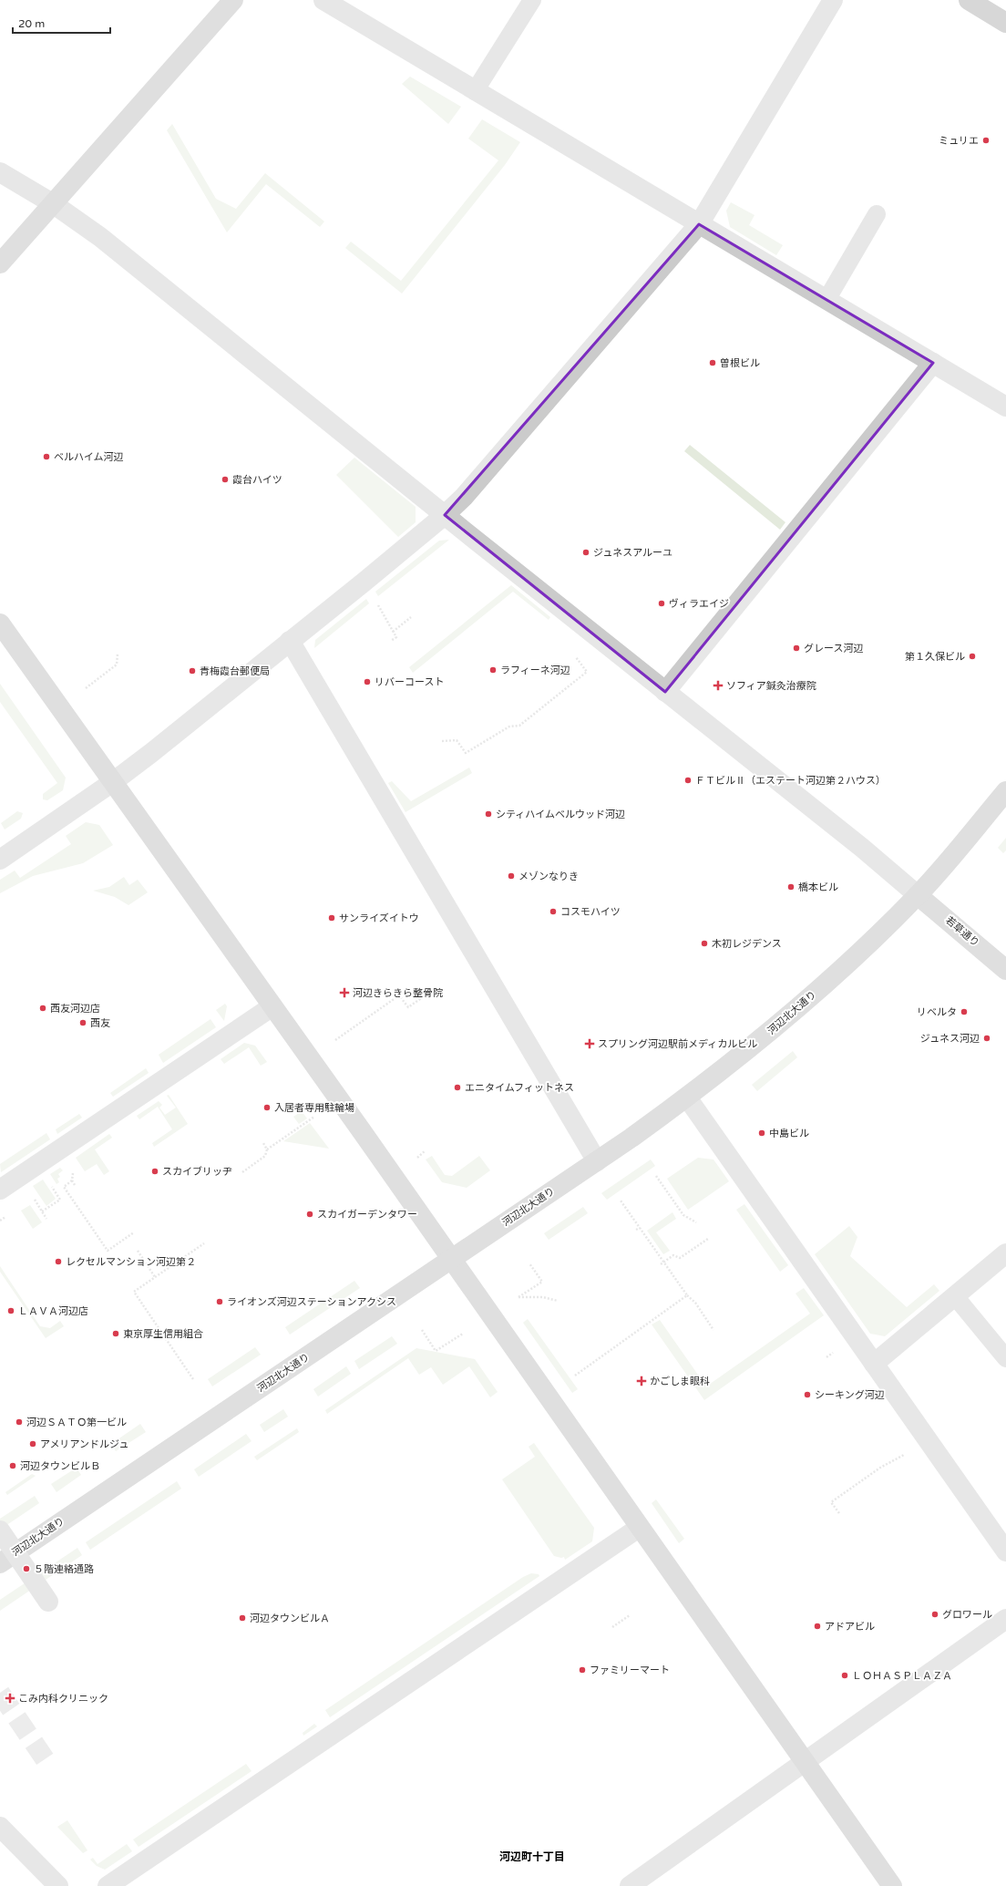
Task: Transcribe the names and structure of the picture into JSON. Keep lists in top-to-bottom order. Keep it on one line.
{"streets":{"street":["若草通り","河辺北大通り"]},"crossings":[["若草通り","河辺北大通り"]],"districts":["河辺町十丁目"],"places":{"other":["ミュリエ","曽根ビル","ベルハイム河辺","霞台ハイツ","ジュネスアルーユ","ヴィラエイジ","グレース河辺","第１久保ビル","ラフィーネ河辺","青梅霞台郵便局","リバーコースト","ＦＴビルⅡ（エステート河辺第２ハウス）","シティハイムベルウッド河辺","メゾンなりき","橋本ビル","コスモハイツ","サンライズイトウ","木初レジデンス","西友河辺店","リベルタ","西友","ジュネス河辺","エニタイムフィットネス","入居者専用駐輪場","中島ビル","スカイブリッヂ","スカイガーデンタワー","レクセルマンション河辺第２","ライオンズ河辺ステーションアクシス","ＬＡＶＡ河辺店","東京厚生信用組合","シーキング河辺","河辺ＳＡＴＯ第一ビル","アメリアンドルジュ","河辺タウンビルＢ","５階連絡通路","グロワール","河辺タウンビルＡ","アドアビル","ファミリーマート","ＬＯＨＡＳＰＬＡＺＡ"],"health":["ソフィア鍼灸治療院","河辺きらきら整骨院","スプリング河辺駅前メディカルビル","かごしま眼科","こみ内科クリニック"]},"scale_bar":"20 m"}
